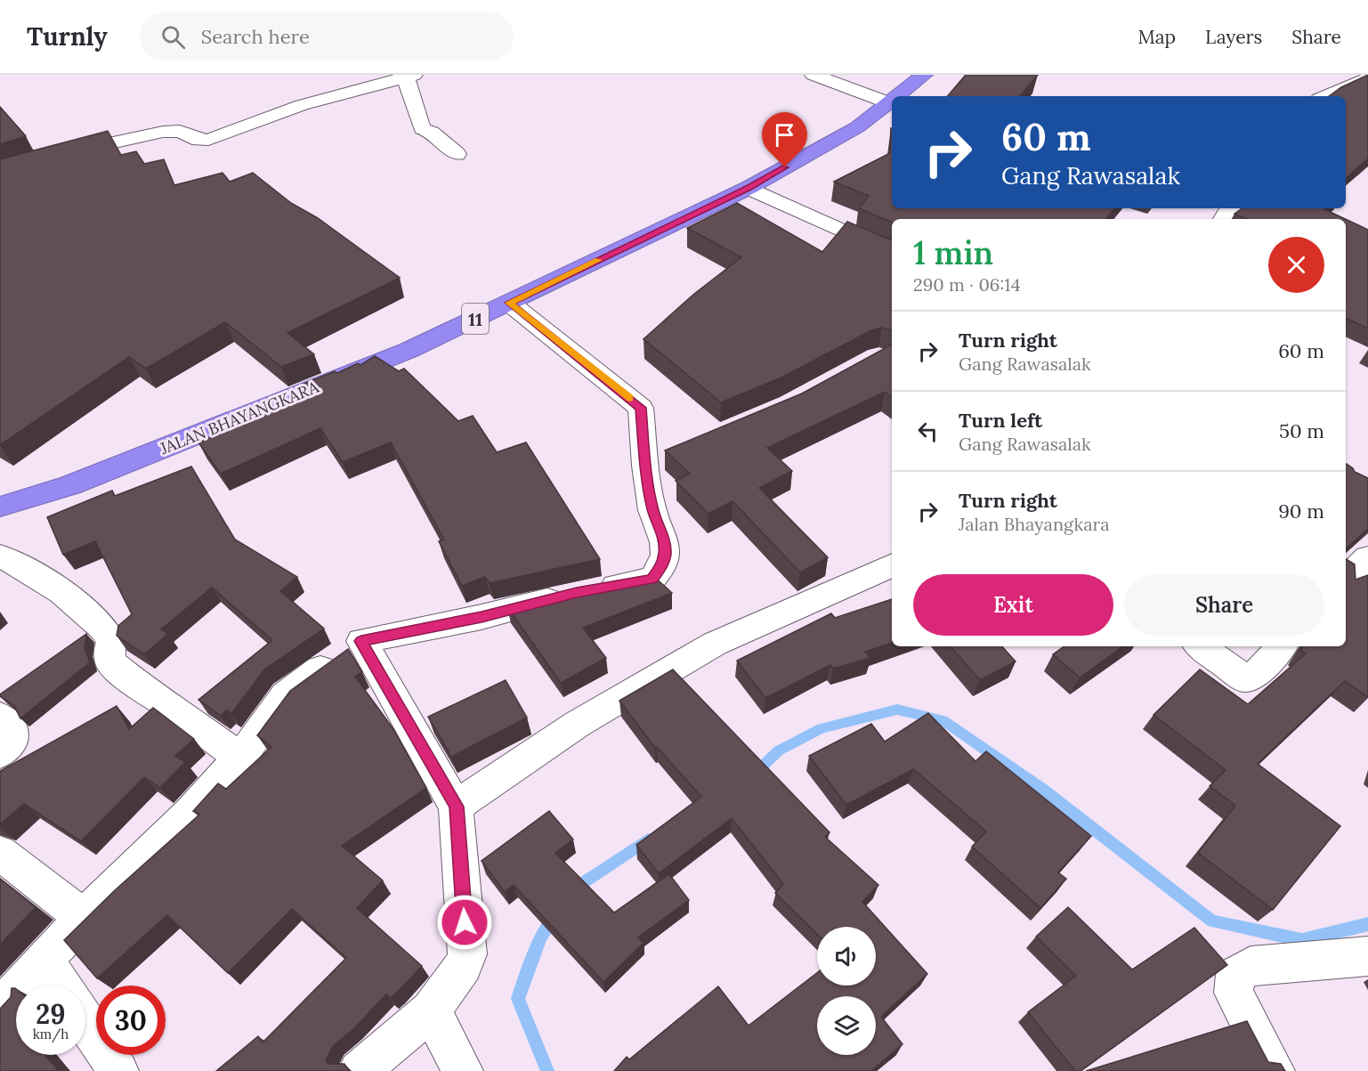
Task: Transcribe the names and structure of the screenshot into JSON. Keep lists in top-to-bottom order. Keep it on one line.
{"streets":{"highway":["11","JALAN BHAYANGKARA"]},"page":{"header":"Turnly","search":"Search here","nav":["Map","Layers","Share"],"turn":["60 m","Gang Rawasalak"],"heading":["1 min","290 m · 06:14"],"list":[{"name":"Turn right","note":"Gang Rawasalak","value":"60 m"},{"name":"Turn left","note":"Gang Rawasalak","value":"50 m"},{"name":"Turn right","note":"Jalan Bhayangkara","value":"90 m"}],"buttons":["Exit","Share"],"speed":"29 km/h","limit":"30"}}
